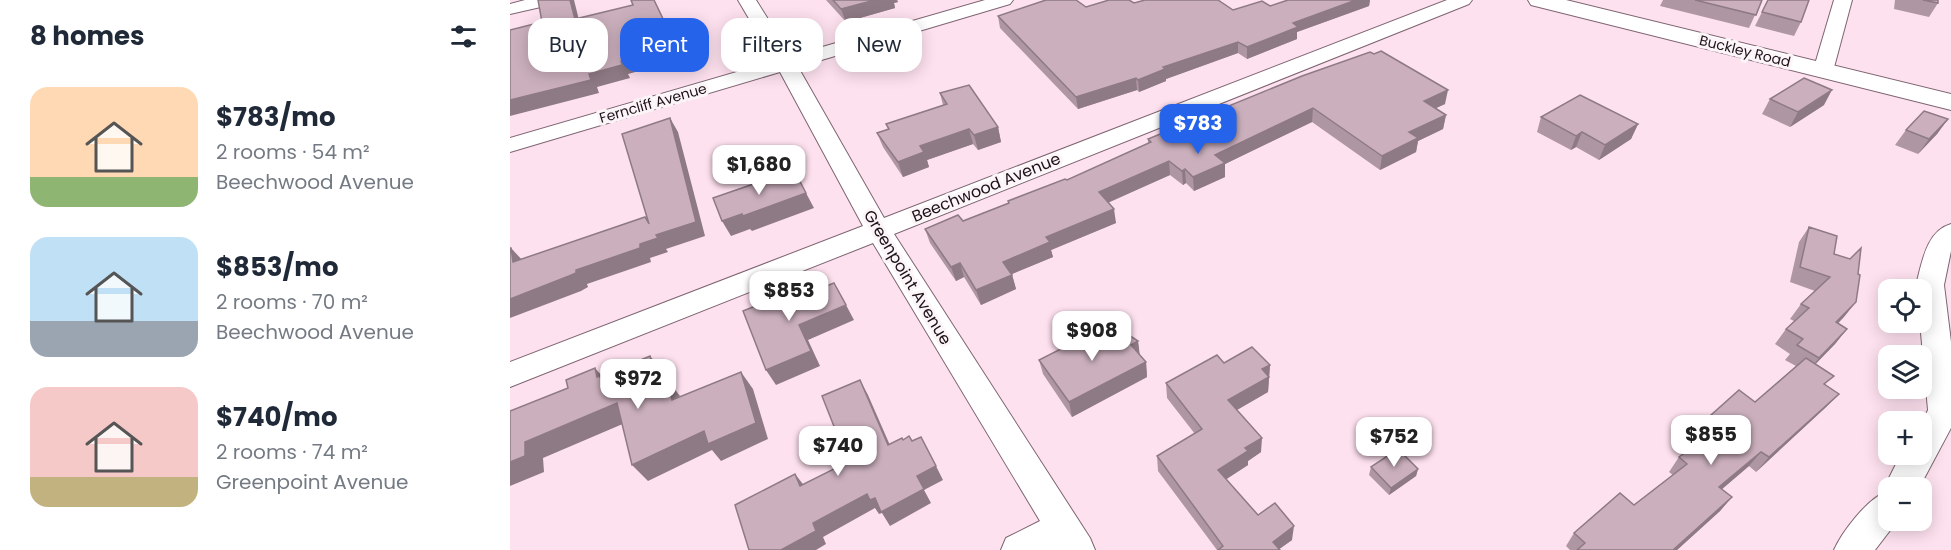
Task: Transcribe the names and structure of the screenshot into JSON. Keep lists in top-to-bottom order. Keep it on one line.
{"streets":{"street":["Buckley Road","Ferncliff Avenue","Beechwood Avenue","Greenpoint Avenue"]},"crossings":[["Beechwood Avenue","Greenpoint Avenue"]],"page":{"heading":"8 homes","chip":["Buy","Rent","Filters","New"],"list":[{"name":"$783/mo","note":"2 rooms · 54 m² · Beechwood Avenue"},{"name":"$853/mo","note":"2 rooms · 70 m² · Beechwood Avenue"},{"name":"$740/mo","note":"2 rooms · 74 m² · Greenpoint Avenue"}],"price":["$783","$1,680","$853","$908","$972","$855","$752","$740"],"map_buttons":["+","−"]}}
